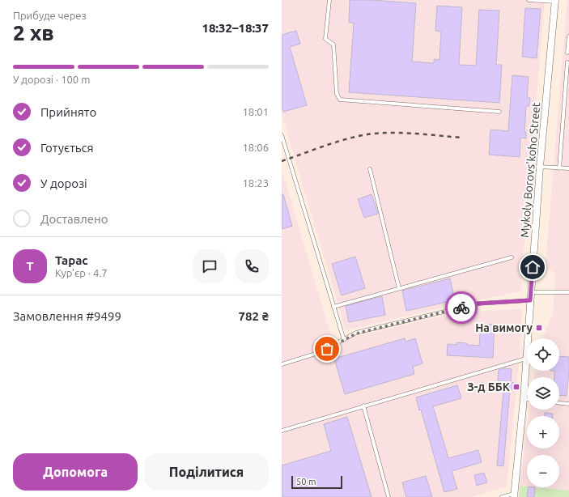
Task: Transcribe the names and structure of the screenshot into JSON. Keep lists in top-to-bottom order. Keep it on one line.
{"streets":{"street":["Mykoly Borovs'koho Street"]},"places":{"transit":["На вимогу","З-д ББК"]},"scale_bar":"50 m","page":{"heading":["2 хв","Прибуде через","18:32–18:37"],"panel":["Тарас","Кур’єр · 4.7","Замовлення #9499","782 ₴"],"bar":"У дорозі · 100 m","list":[["Прийнято","18:01"],["Готується","18:06"],["У дорозі","18:23"],"Доставлено"],"round":"Т","map_buttons":["+","−"],"buttons":["Допомога","Поділитися"],"scale":"50 m"}}
